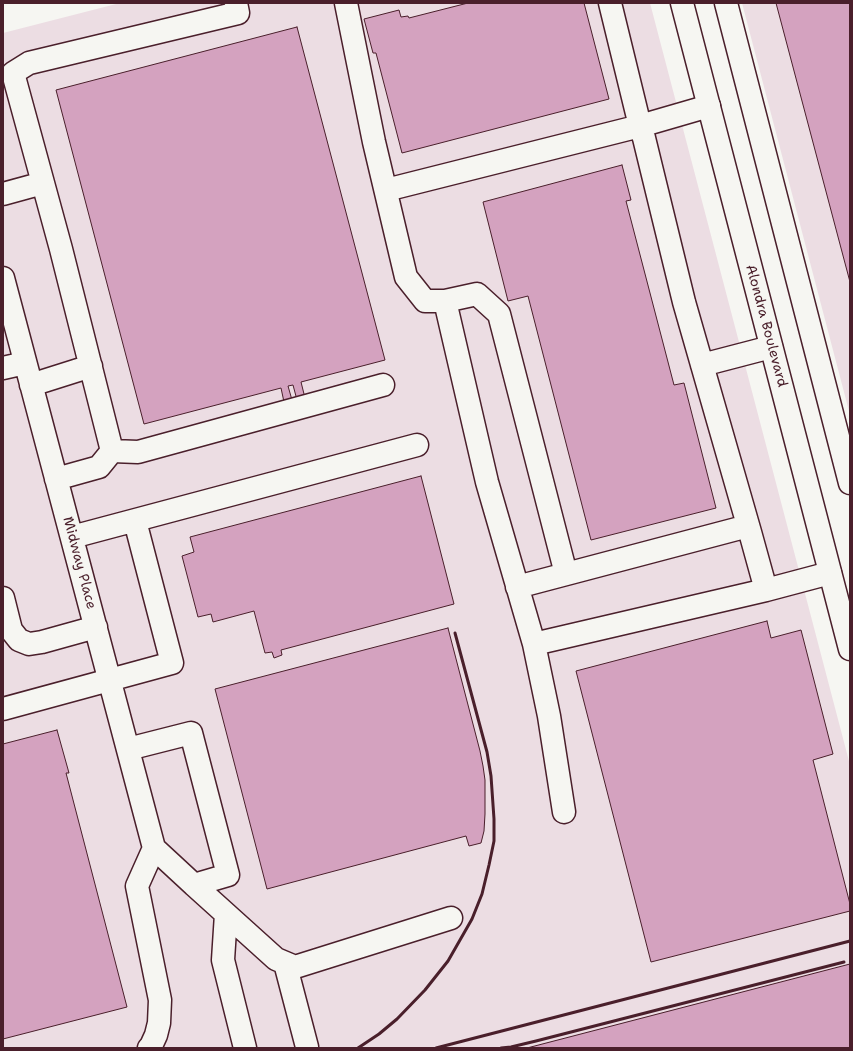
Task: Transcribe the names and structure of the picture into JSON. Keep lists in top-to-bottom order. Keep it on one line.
{"streets":{"main road":["Alondra Boulevard","Midway Place"]}}
